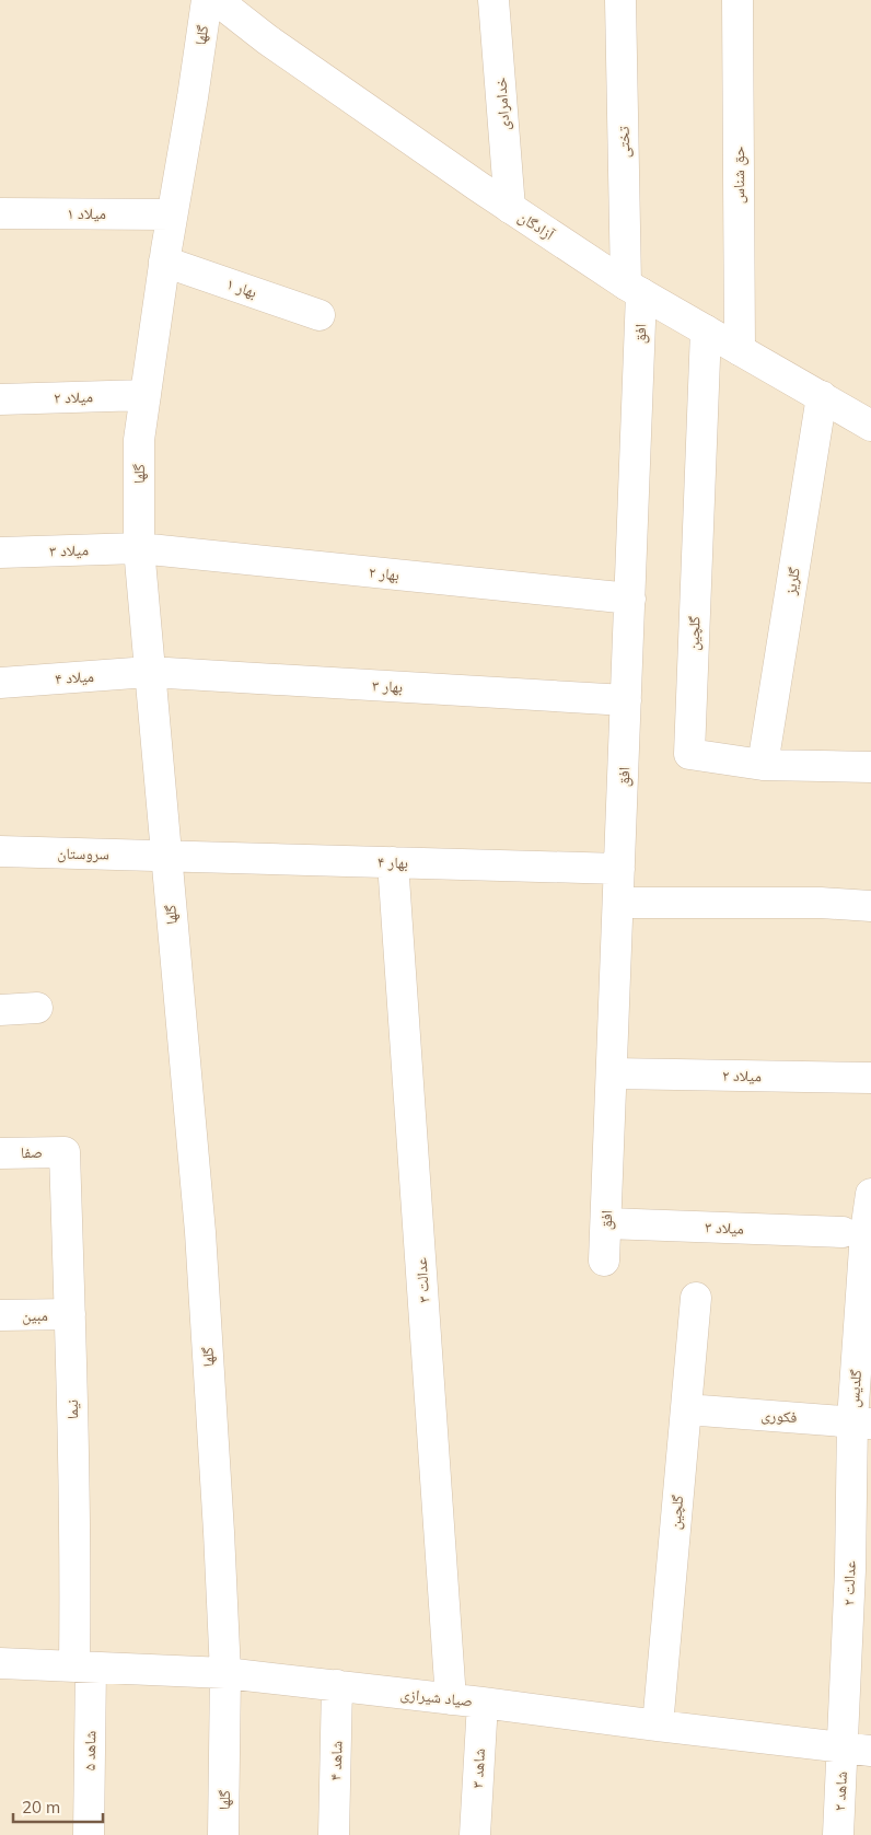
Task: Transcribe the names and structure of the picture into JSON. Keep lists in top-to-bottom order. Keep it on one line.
{"streets":{"street":["گلها","خدامرادی","تختی","حق شناس","میلاد ۱","آزادگان","بهار ۱","افق","میلاد ۲","میلاد ۳","بهار ۲","گلریز","گلچین","میلاد ۴","بهار ۳","سروستان","بهار ۴","صفا","عدالت ۳","مبین","گلدیس","نیما","فکوری","عدالت ۲","صیاد شیرازی","شاهد ۵","شاهد ۴","شاهد ۳","شاهد ۲"]},"crossings":[["گلها","میلاد ۱"],["گلها","بهار ۱"],["گلها","میلاد ۲"],["گلها","میلاد ۳"],["گلها","بهار ۲"],["گلها","میلاد ۴"],["گلها","بهار ۳"],["گلها","سروستان"],["گلها","بهار ۴"],["گلها","صیاد شیرازی"],["خدامرادی","آزادگان"],["تختی","آزادگان"],["تختی","افق"],["حق شناس","آزادگان"],["آزادگان","افق"],["آزادگان","گلریز"],["آزادگان","گلچین"],["افق","میلاد ۲"],["افق","میلاد ۳"],["افق","بهار ۲"],["افق","بهار ۳"],["افق","بهار ۴"],["میلاد ۳","بهار ۲"],["میلاد ۳","گلدیس"],["گلریز","گلچین"],["گلچین","فکوری"],["گلچین","صیاد شیرازی"],["میلاد ۴","بهار ۳"],["سروستان","بهار ۴"],["بهار ۴","عدالت ۳"],["صفا","نیما"],["عدالت ۳","صیاد شیرازی"],["مبین","نیما"],["گلدیس","فکوری"],["گلدیس","عدالت ۲"],["نیما","صیاد شیرازی"],["نیما","شاهد ۵"],["فکوری","عدالت ۲"],["عدالت ۲","صیاد شیرازی"],["عدالت ۲","شاهد ۲"],["صیاد شیرازی","شاهد ۵"],["صیاد شیرازی","شاهد ۴"],["صیاد شیرازی","شاهد ۳"],["صیاد شیرازی","شاهد ۲"]],"scale_bar":"20 m"}
